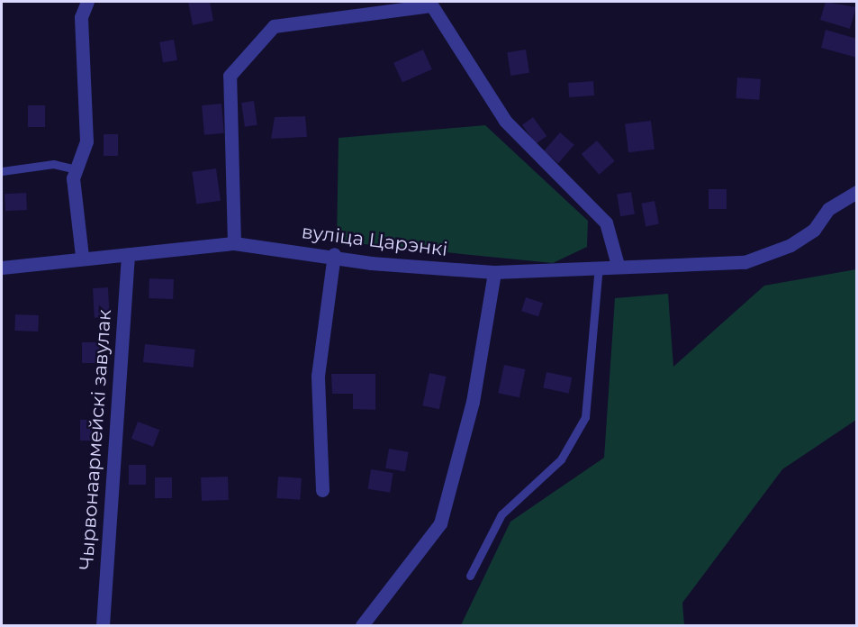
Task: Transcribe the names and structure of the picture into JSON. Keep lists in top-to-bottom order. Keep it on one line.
{"streets":{"street":["вуліца Царэнкі","Чырвонаармейскі завулак"]},"crossings":[["вуліца Царэнкі","Чырвонаармейскі завулак"]]}
